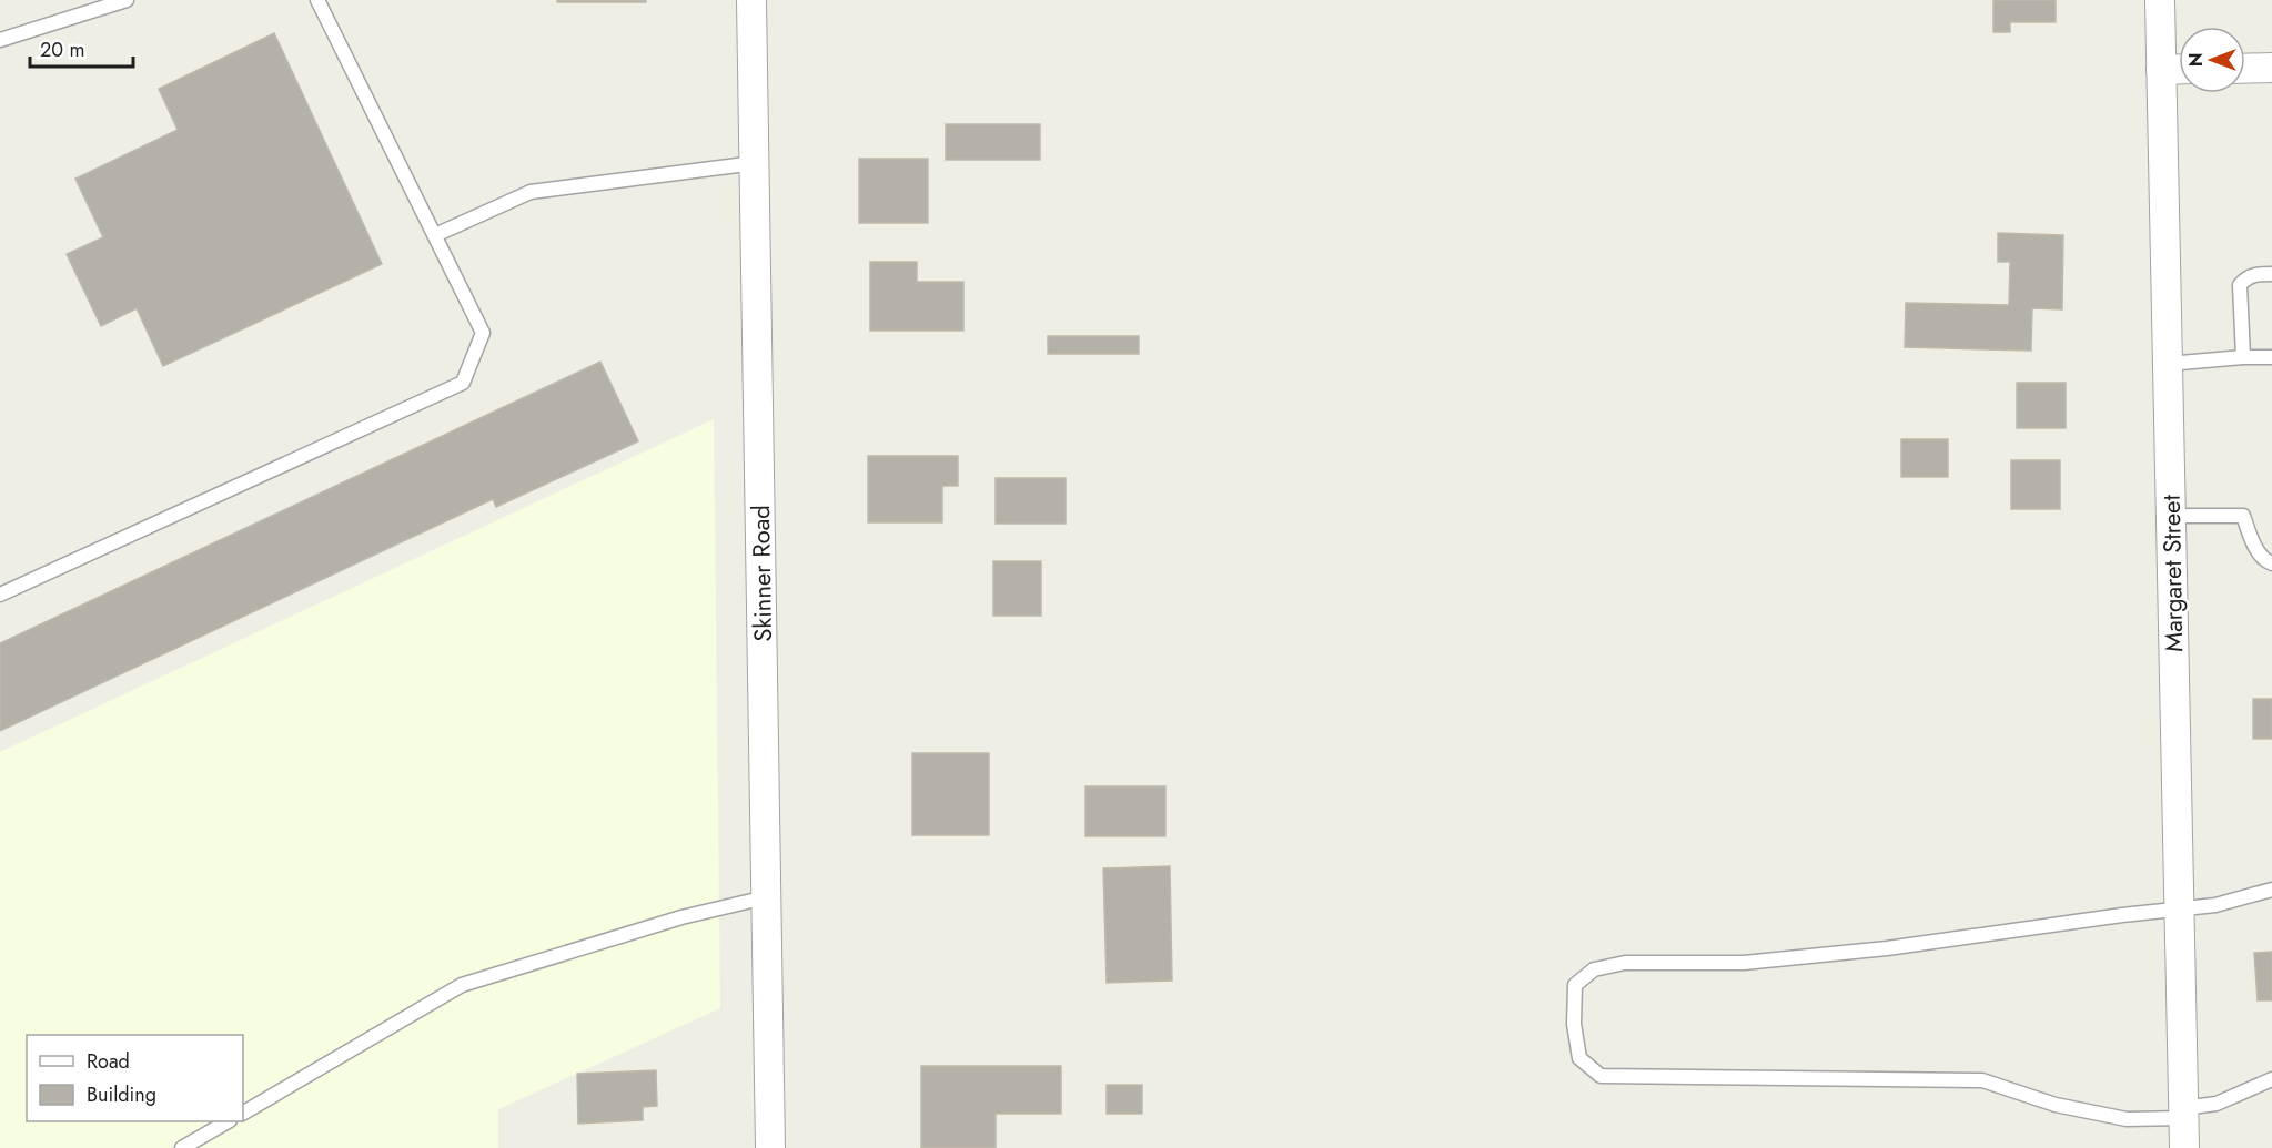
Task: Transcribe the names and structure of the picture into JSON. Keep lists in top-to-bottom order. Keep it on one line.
{"streets":{"street":["Skinner Road","Margaret Street"]},"legend":["Road","Building"],"scale_bar":"20 m","north":"left"}
